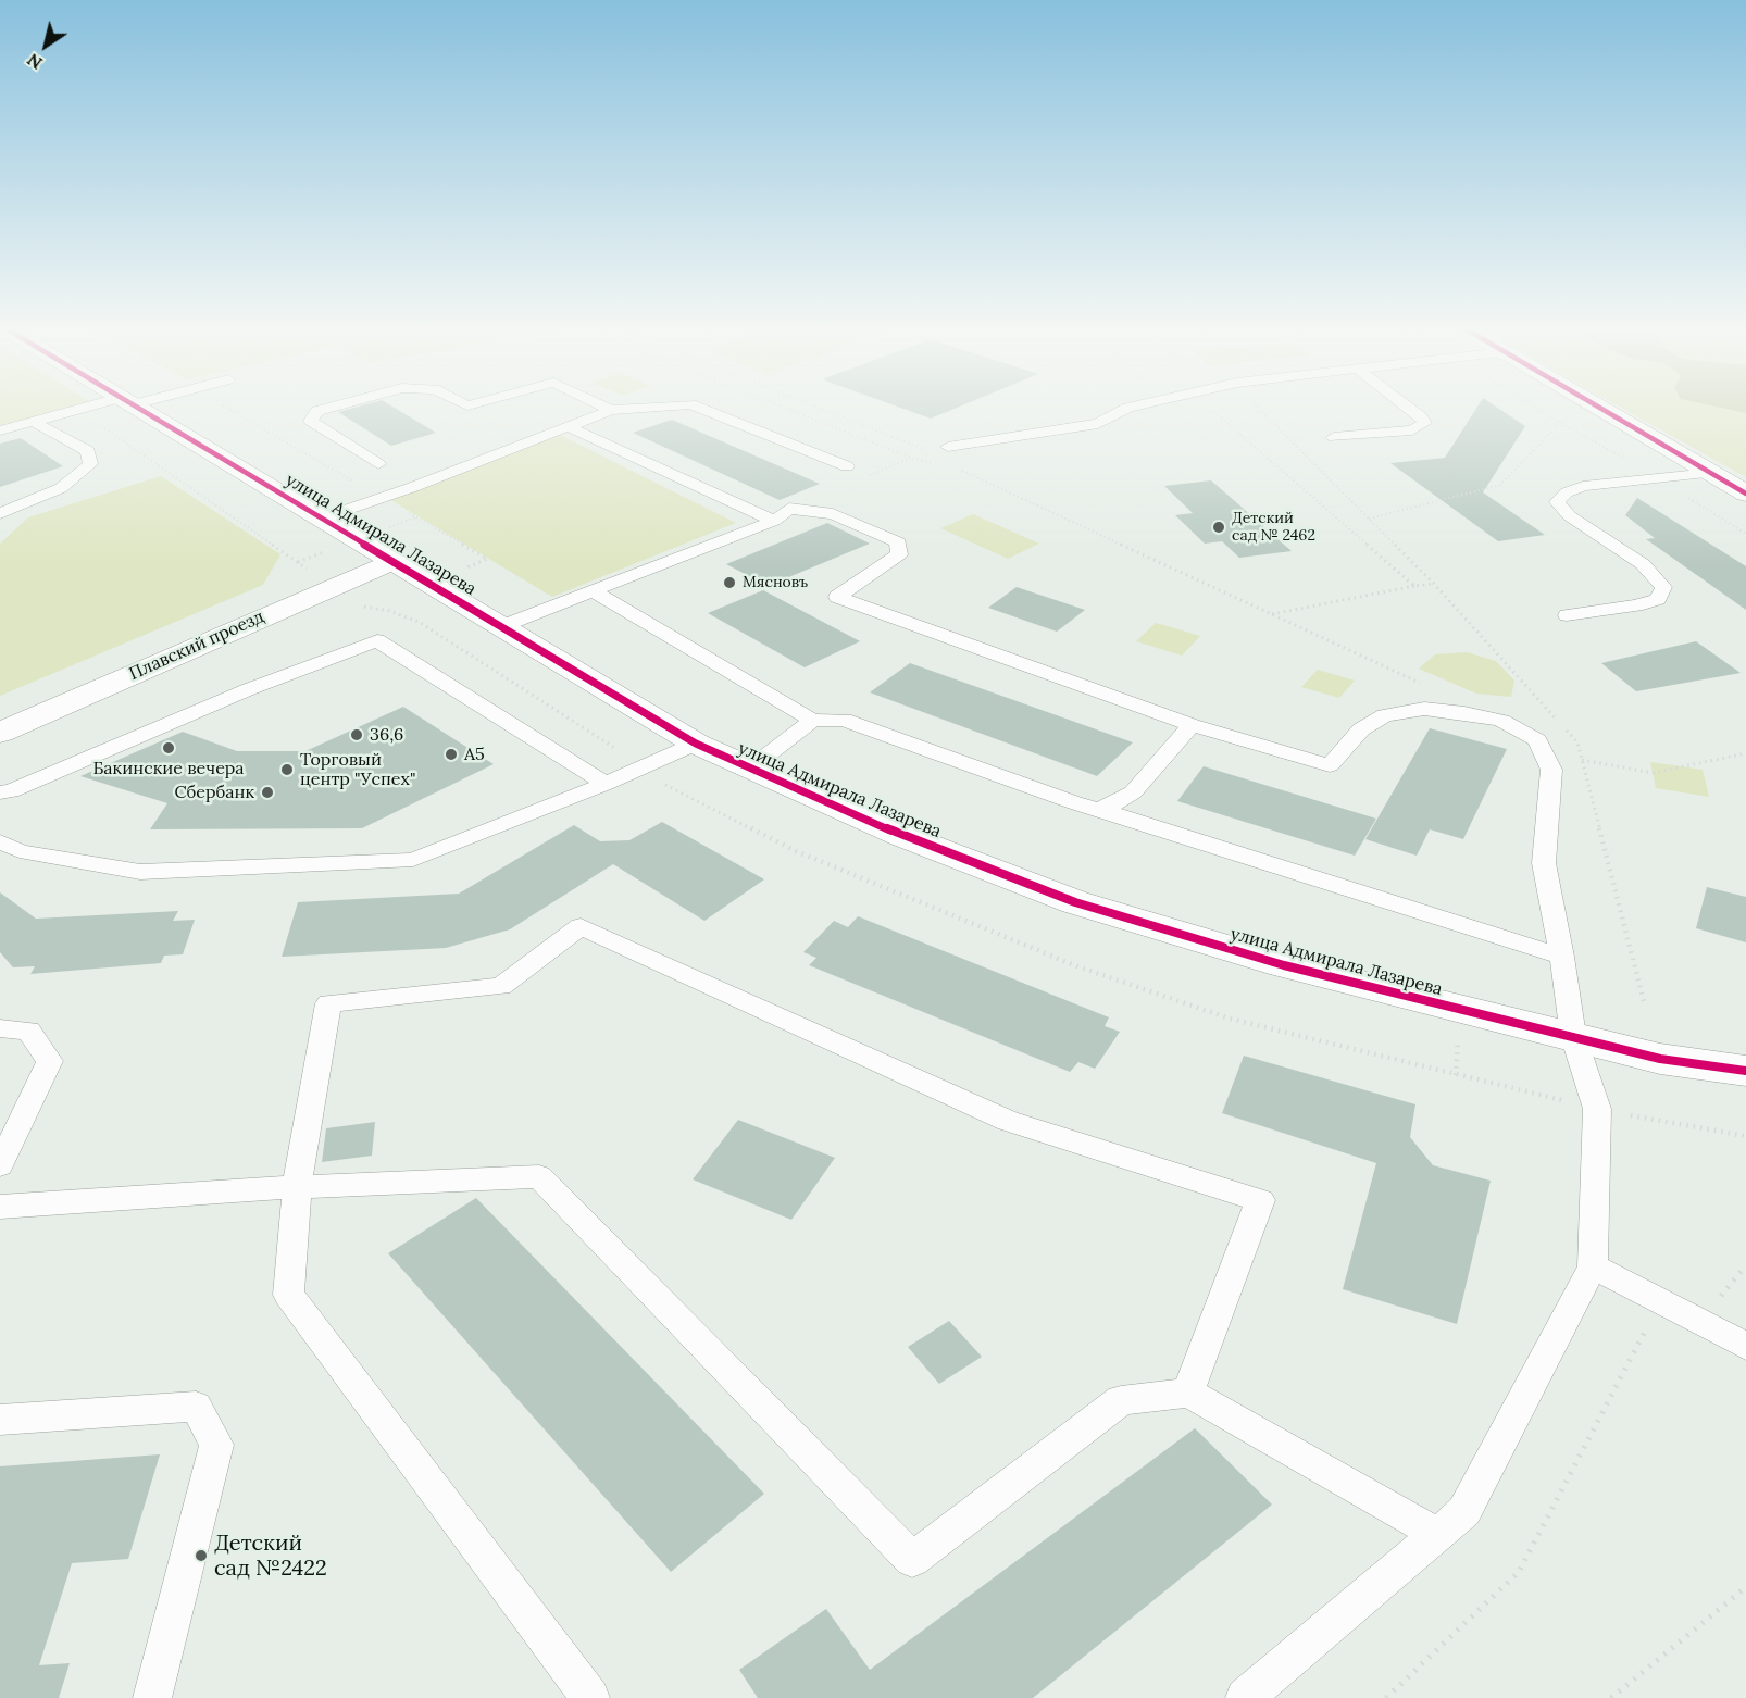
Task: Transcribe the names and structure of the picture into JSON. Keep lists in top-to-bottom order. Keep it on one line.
{"streets":{"street":["улица Адмирала Лазарева","Плавский проезд"]},"crossings":[["улица Адмирала Лазарева","Плавский проезд"]],"places":["Детский сад № 2462","Мясновъ","36,6","Бакинские вечера","А5","Торговый центр \"Успех\"","Сбербанк","Детский сад №2422"],"north":"bottom left"}
